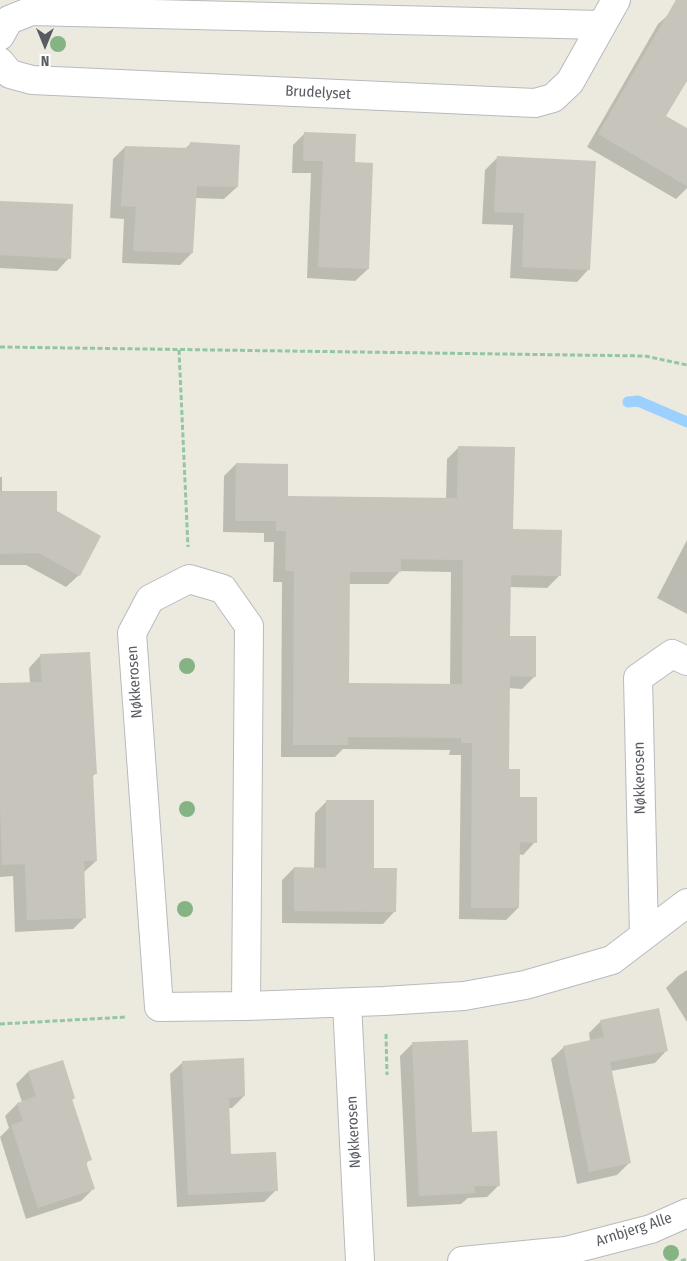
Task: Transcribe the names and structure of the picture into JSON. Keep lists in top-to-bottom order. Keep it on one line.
{"streets":{"street":["Brudelyset","Nøkkerosen","Arnbjerg Alle"]},"north":"bottom"}
